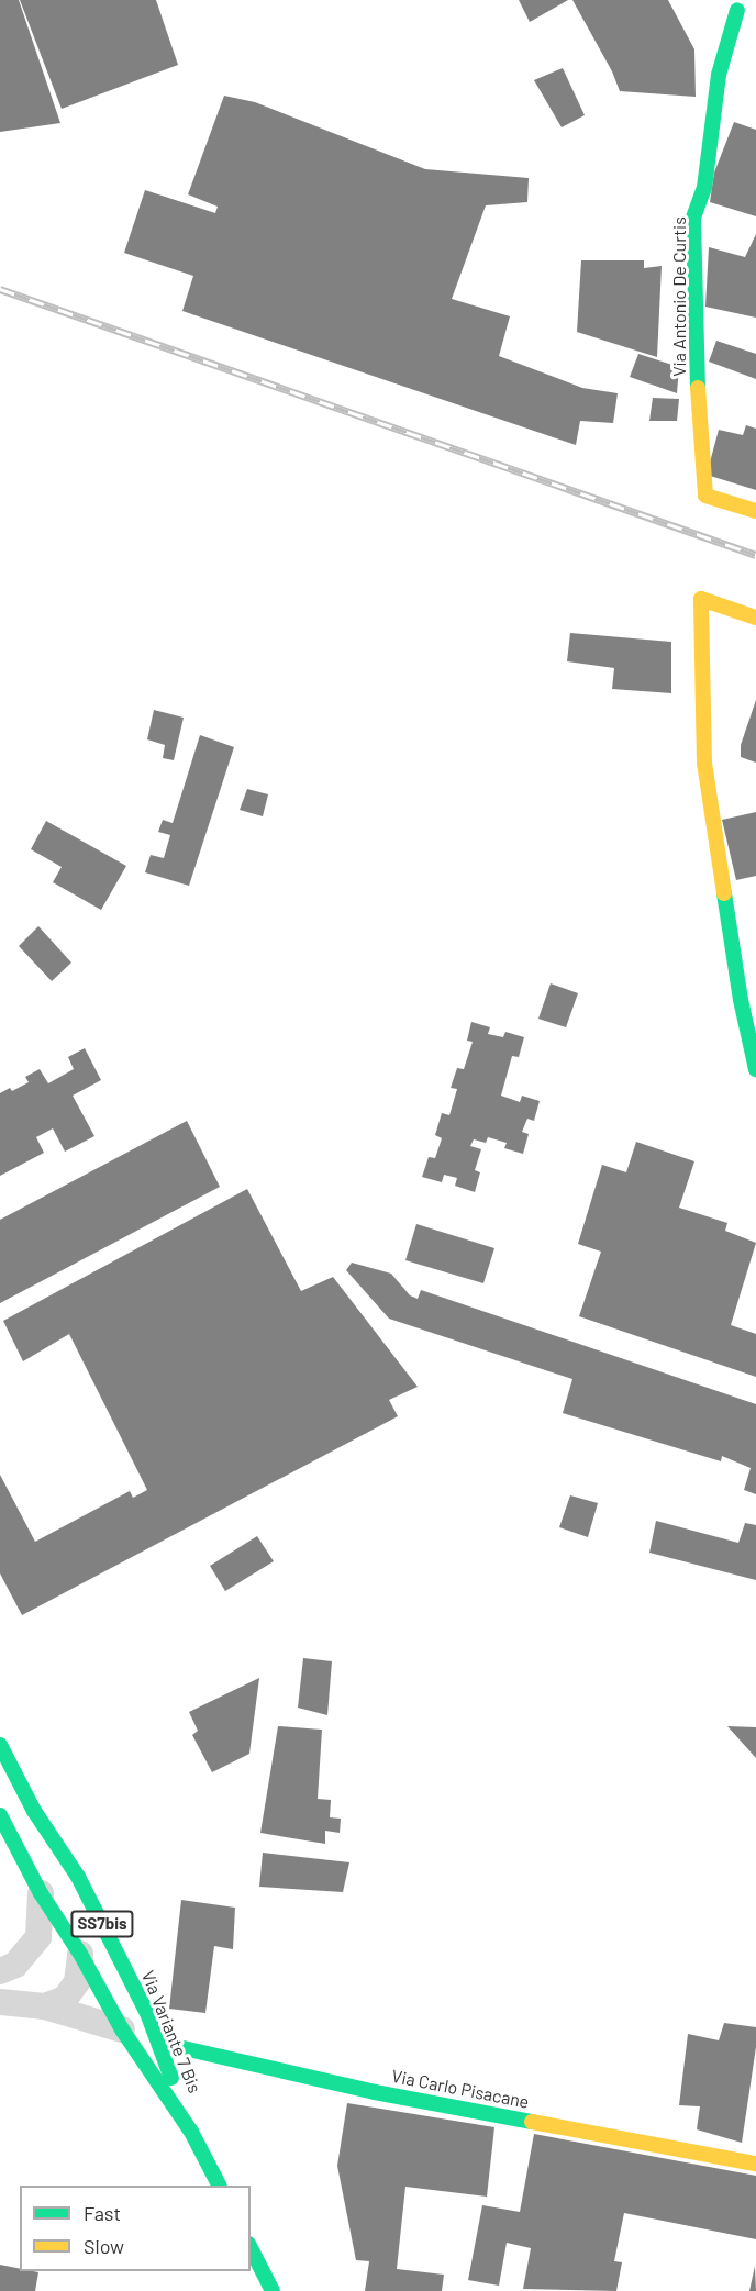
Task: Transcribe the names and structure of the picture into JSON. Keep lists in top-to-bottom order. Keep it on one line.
{"streets":{"street":["Via Antonio De Curtis","SS7bis","Via Variante 7 Bis","Via Carlo Pisacane"]},"crossings":[["Via Variante 7 Bis","Via Carlo Pisacane"]],"legend":["Fast","Slow"]}
